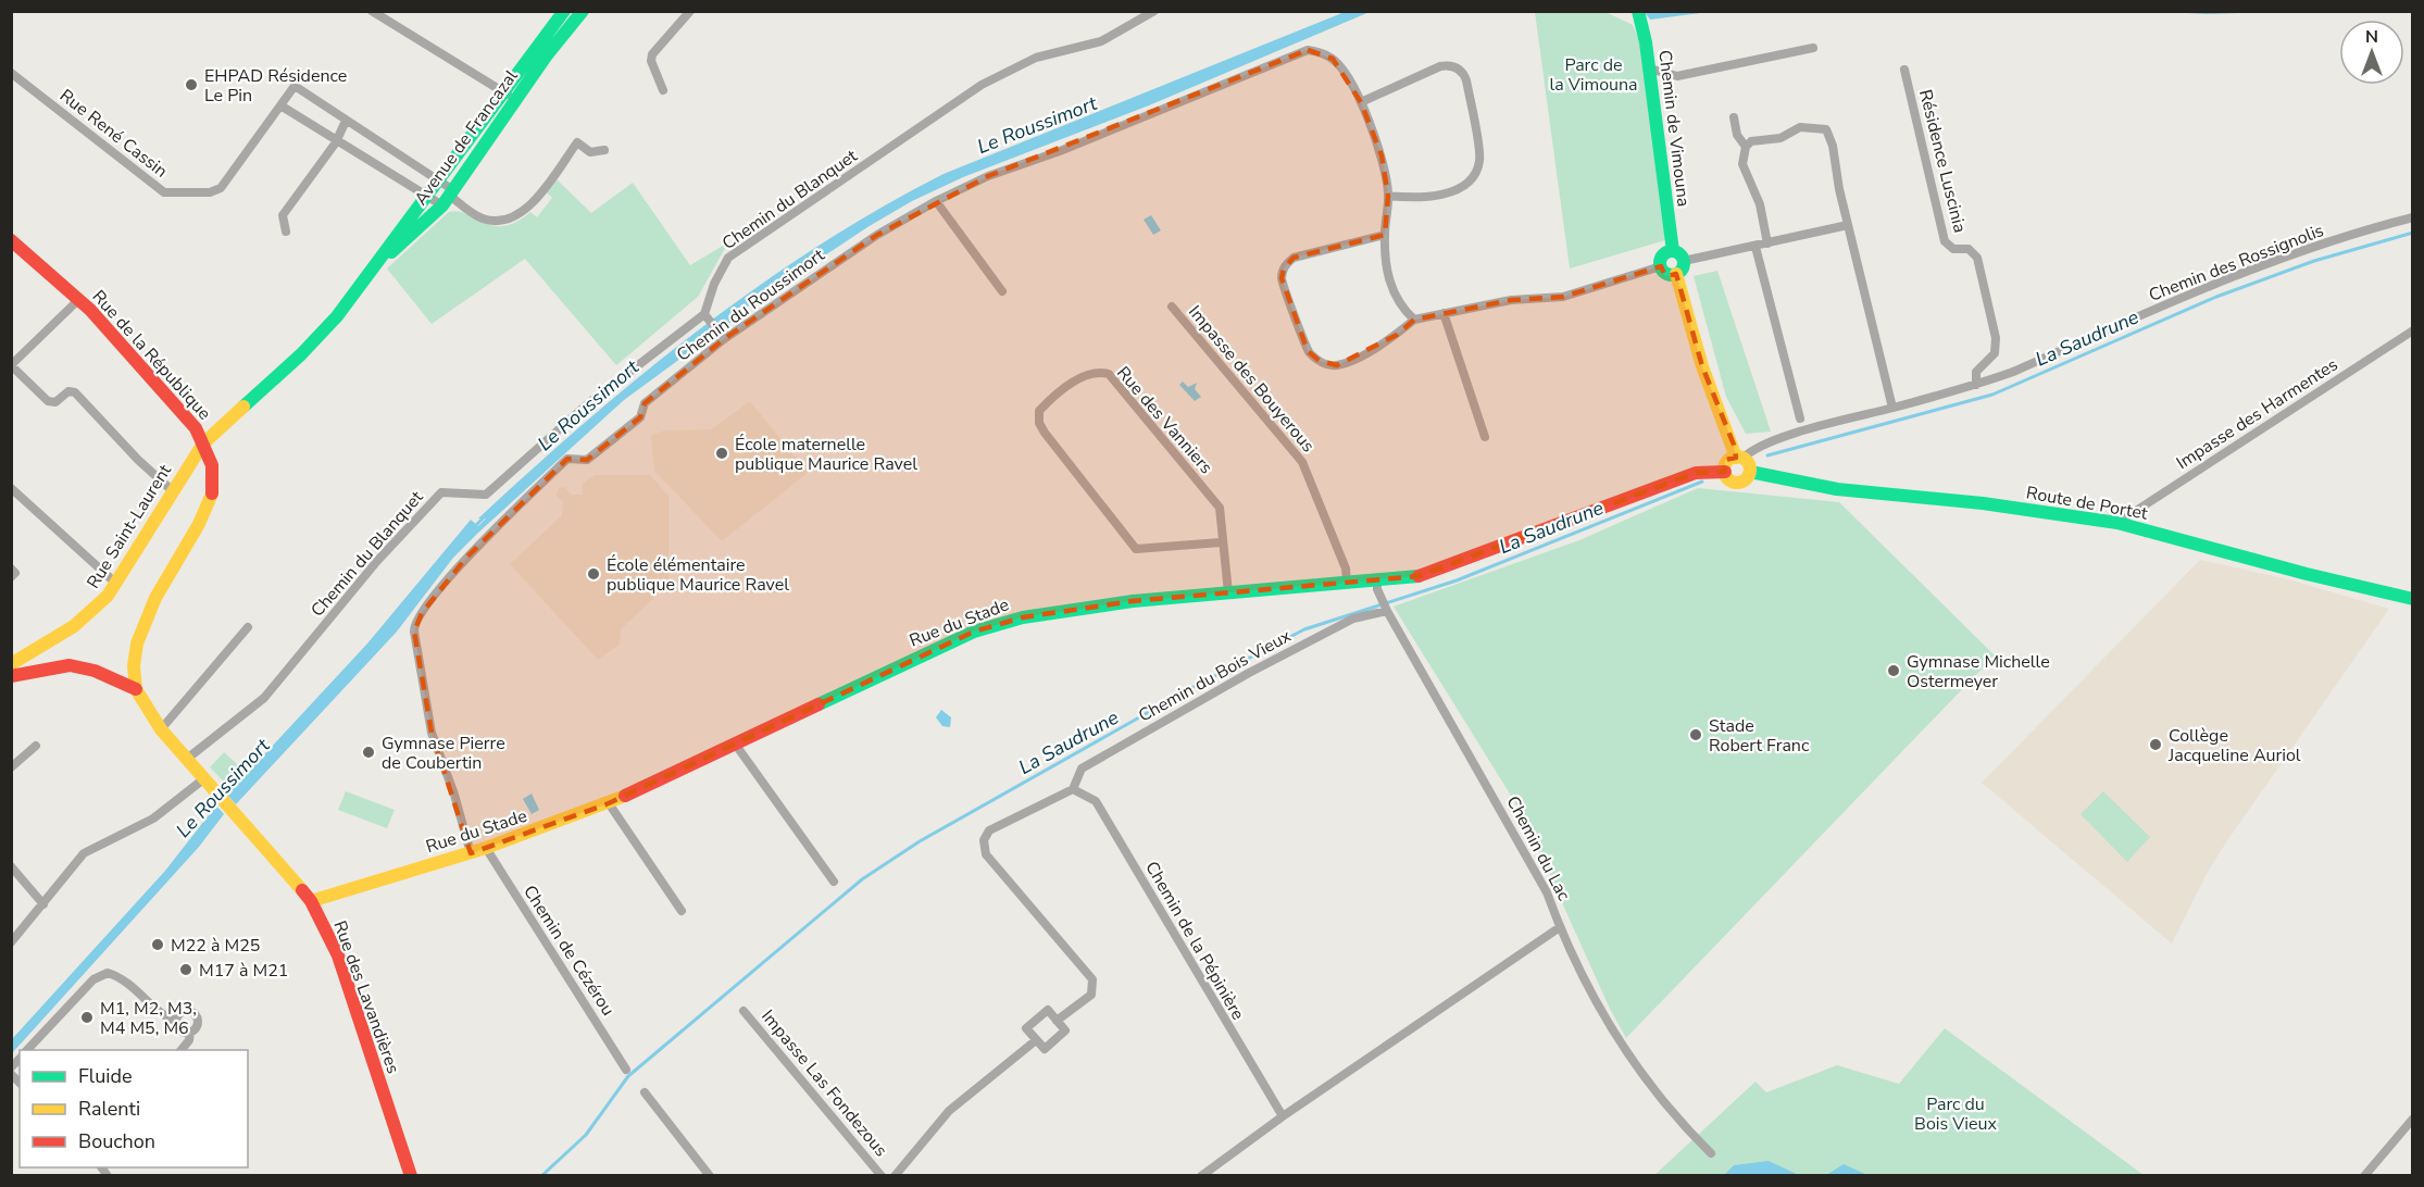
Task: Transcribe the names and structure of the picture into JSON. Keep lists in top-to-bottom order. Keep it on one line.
{"streets":{"street":["Chemin de Vimouna","Rue René Cassin","Avenue de Francazal","Résidence Luscinia","Chemin du Blanquet","Chemin des Rossignolis","Chemin du Roussimort","Rue de la République","Impasse des Bouyerous","Impasse des Harmentes","Rue des Vanniers","Route de Portet","Rue Saint-Laurent","Rue du Stade","Chemin du Bois Vieux","Chemin du Lac","Chemin de la Pépinière","Chemin de Cézérou","Rue des Lavandières","Impasse Las Fondezous"]},"crossings":[["Avenue de Francazal","Rue de la République"],["Avenue de Francazal","Rue Saint-Laurent"],["Résidence Luscinia","Chemin des Rossignolis"],["Chemin du Blanquet","Rue des Lavandières"],["Chemin des Rossignolis","Route de Portet"],["Chemin des Rossignolis","Rue du Stade"],["Chemin du Roussimort","Rue du Stade"],["Rue de la République","Rue Saint-Laurent"],["Impasse des Bouyerous","Rue du Stade"],["Impasse des Harmentes","Route de Portet"],["Rue des Vanniers","Rue du Stade"],["Route de Portet","Rue du Stade"],["Rue du Stade","Chemin du Lac"],["Rue du Stade","Chemin de Cézérou"],["Rue du Stade","Rue des Lavandières"],["Chemin du Bois Vieux","Chemin du Lac"],["Chemin du Bois Vieux","Chemin de la Pépinière"]],"water":["Le Roussimort","La Saudrune"],"parks":["Parc de la Vimouna","Parc du Bois Vieux"],"places":["EHPAD Résidence Le Pin","École maternelle publique Maurice Ravel","École élémentaire publique Maurice Ravel","Gymnase Michelle Ostermeyer","Stade Robert Franc","Collège Jacqueline Auriol","Gymnase Pierre de Coubertin","M22 à M25","M17 à M21","M1, M2, M3, M4 M5, M6"],"legend":["Fluide","Ralenti","Bouchon"],"north":"top"}
